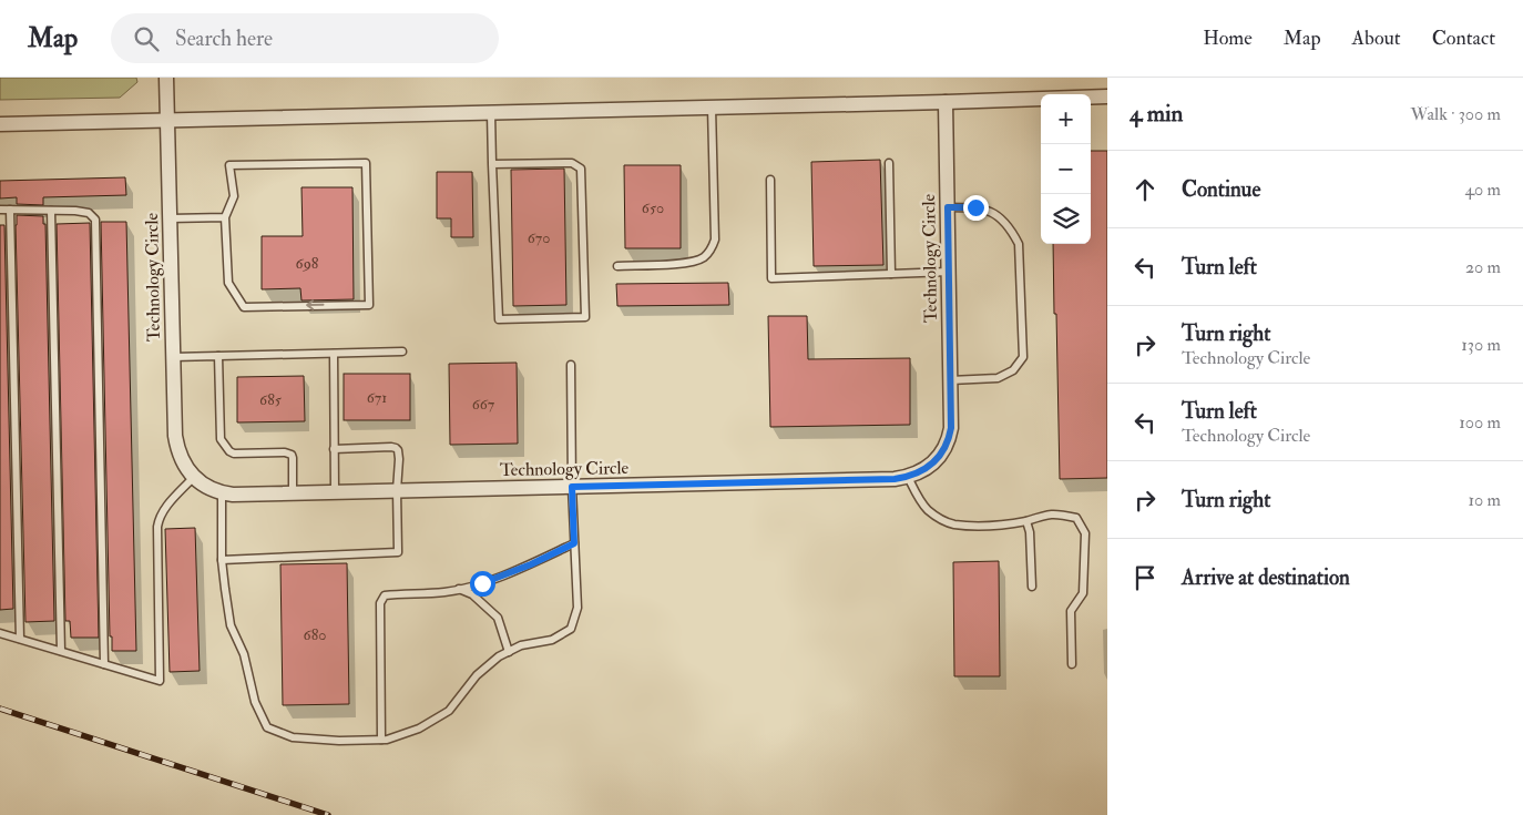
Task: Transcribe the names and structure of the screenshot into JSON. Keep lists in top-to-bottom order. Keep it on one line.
{"streets":{"street":["Technology Circle"]},"house_numbers":["650","670","698","671","685","667","680"],"page":{"header":"Map","search":"Search here","nav":["Home","Map","About","Contact"],"heading":["4 min","Walk · 300 m"],"map_buttons":["+","−"],"list":[["Continue","40 m"],["Turn left","20 m"],["Turn right","Technology Circle","130 m"],["Turn left","Technology Circle","100 m"],["Turn right","10 m"],"Arrive at destination"]}}
